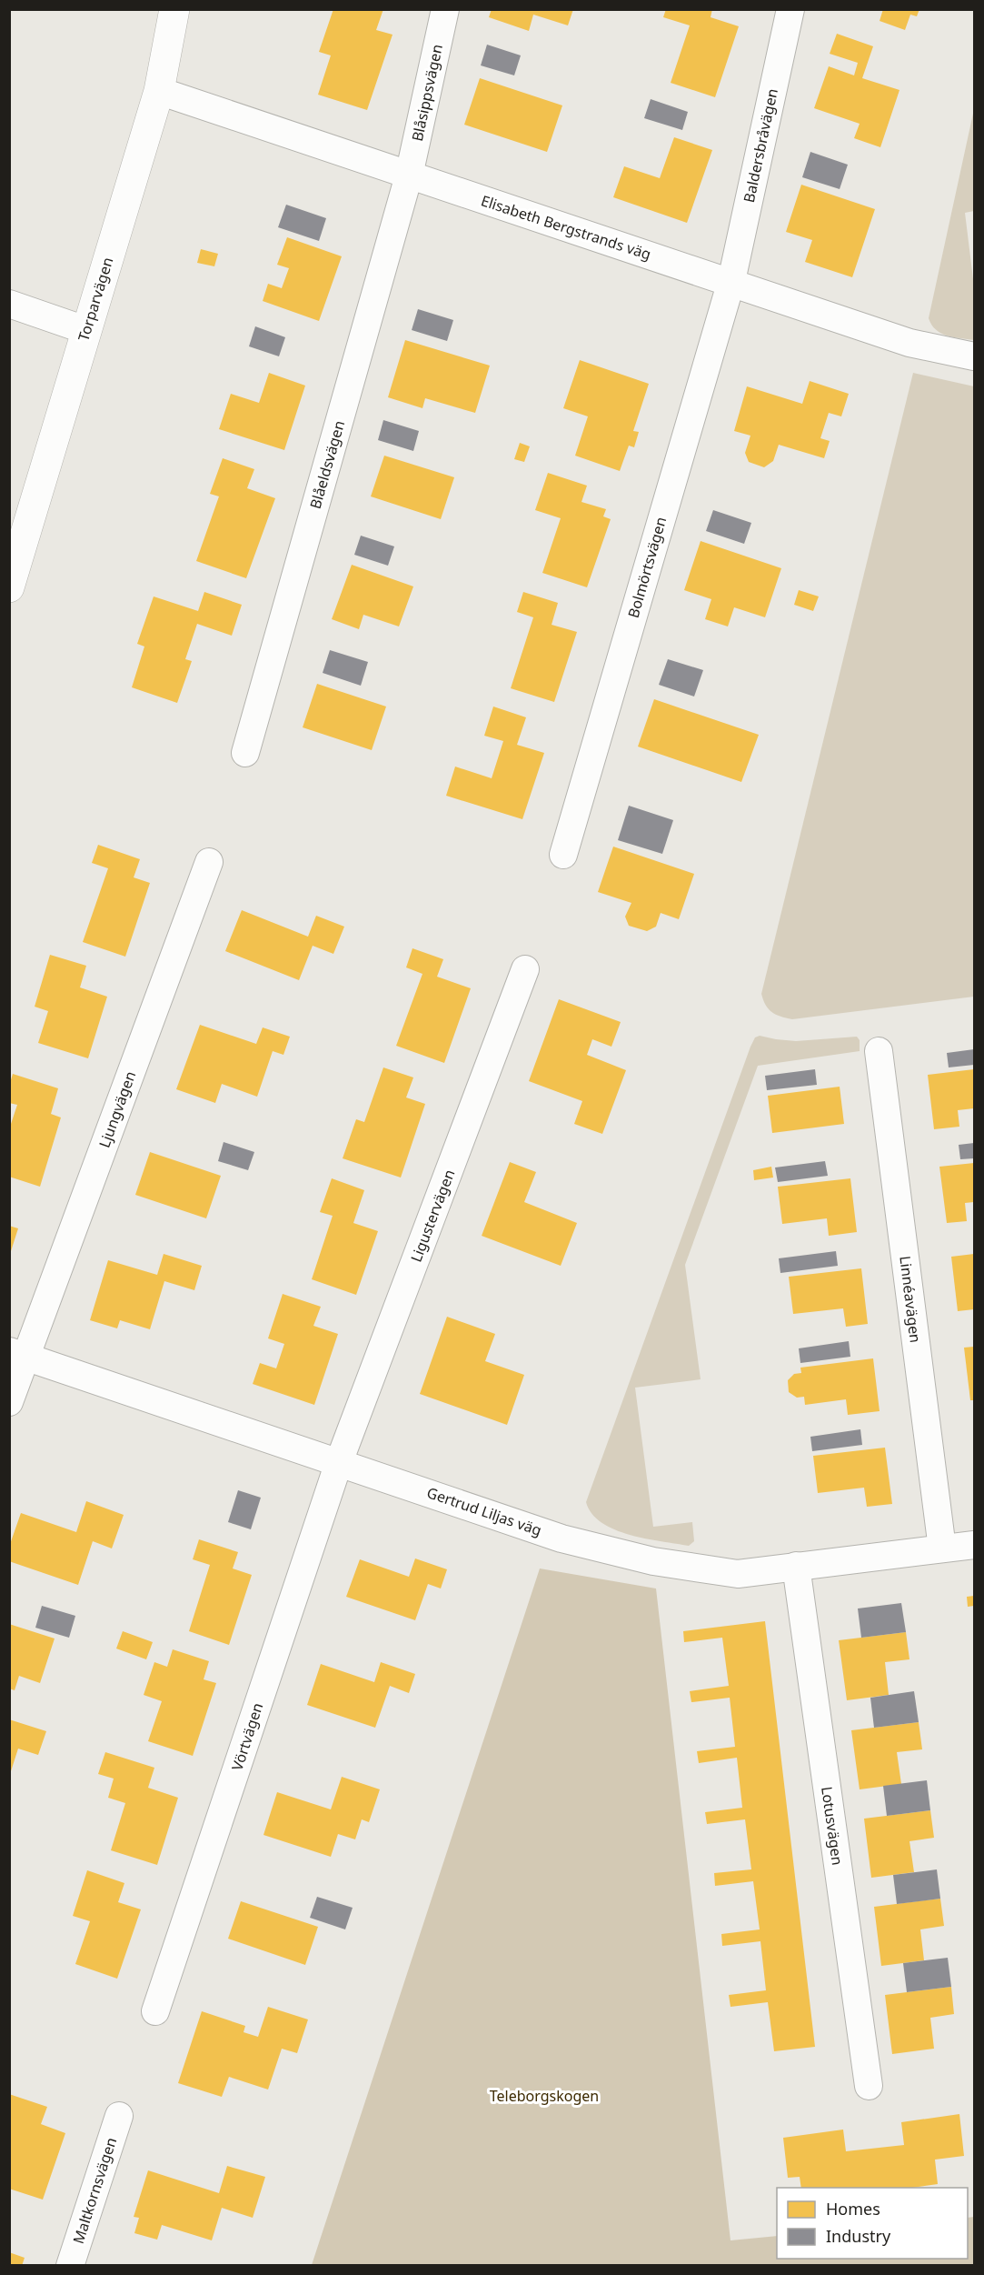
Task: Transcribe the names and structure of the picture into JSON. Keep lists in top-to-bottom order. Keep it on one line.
{"streets":{"street":["Blåsippsvägen","Baldersbråvägen","Elisabeth Bergstrands väg","Torparvägen","Blåeldsvägen","Bolmörtsvägen","Ljungvägen","Ligustervägen","Linnéavägen","Gertrud Liljas väg","Vörtvägen","Lotusvägen","Maltkornsvägen"]},"crossings":[["Blåsippsvägen","Elisabeth Bergstrands väg"],["Blåsippsvägen","Blåeldsvägen"],["Baldersbråvägen","Elisabeth Bergstrands väg"],["Baldersbråvägen","Bolmörtsvägen"],["Elisabeth Bergstrands väg","Torparvägen"],["Elisabeth Bergstrands väg","Blåeldsvägen"],["Elisabeth Bergstrands väg","Bolmörtsvägen"],["Ljungvägen","Gertrud Liljas väg"],["Ligustervägen","Gertrud Liljas väg"],["Ligustervägen","Vörtvägen"],["Linnéavägen","Gertrud Liljas väg"],["Gertrud Liljas väg","Vörtvägen"],["Gertrud Liljas väg","Lotusvägen"]],"parks":["Teleborgskogen"],"legend":["Homes","Industry"]}
